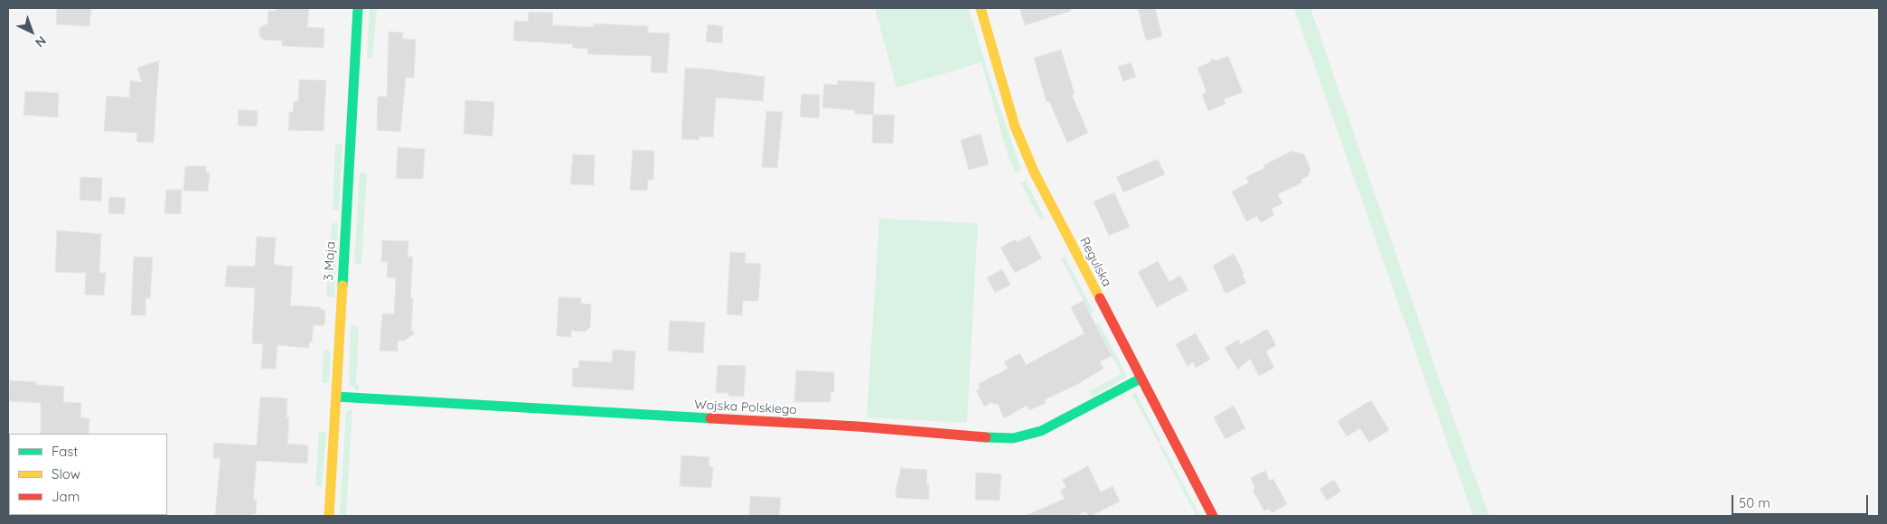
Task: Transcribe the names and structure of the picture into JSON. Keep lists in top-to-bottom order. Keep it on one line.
{"streets":{"street":["3 Maja","Regulska","Wojska Polskiego"]},"crossings":[["3 Maja","Wojska Polskiego"],["Regulska","Wojska Polskiego"]],"legend":["Fast","Slow","Jam"],"scale_bar":"50 m","north":"bottom right"}
